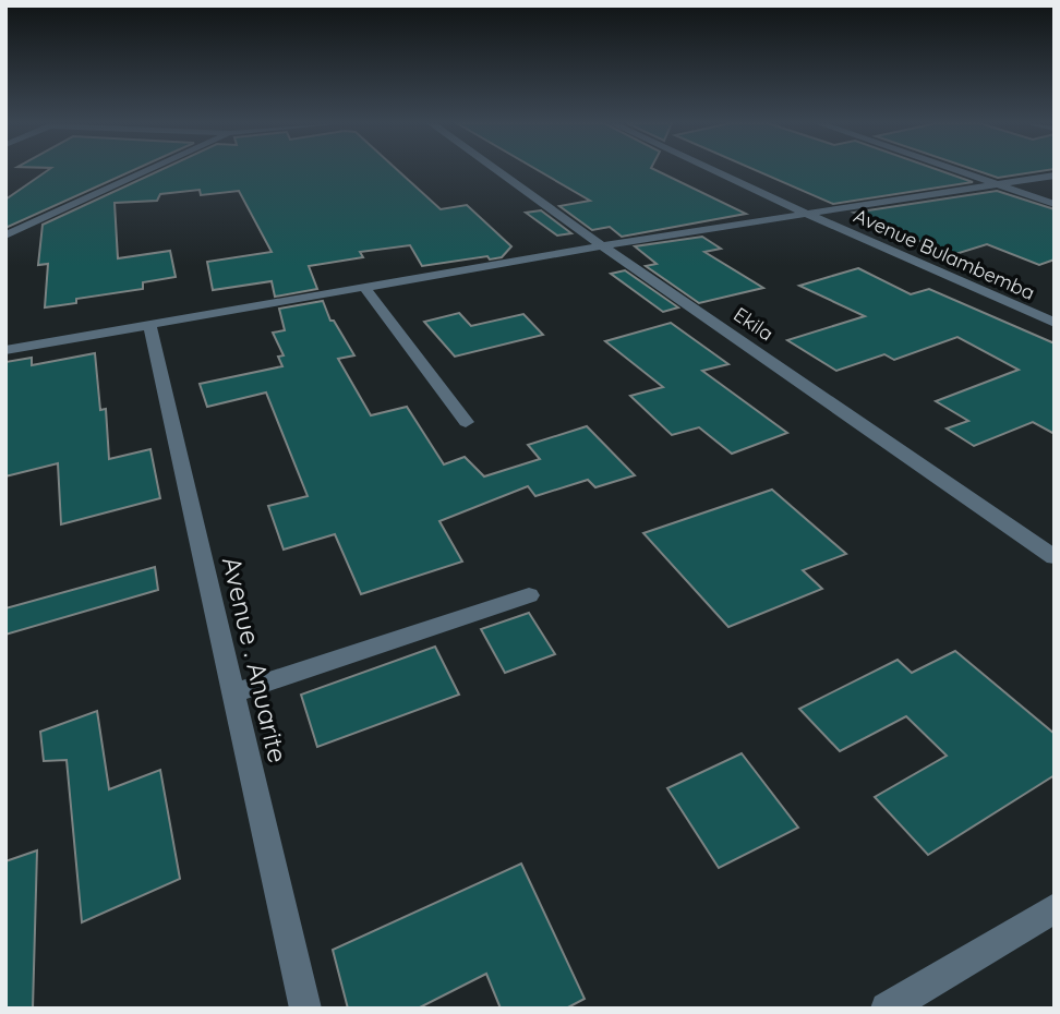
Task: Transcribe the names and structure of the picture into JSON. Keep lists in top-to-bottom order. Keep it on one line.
{"streets":{"street":["Avenue Bulambemba","Ekila","Avenue . Anuarite"]}}
